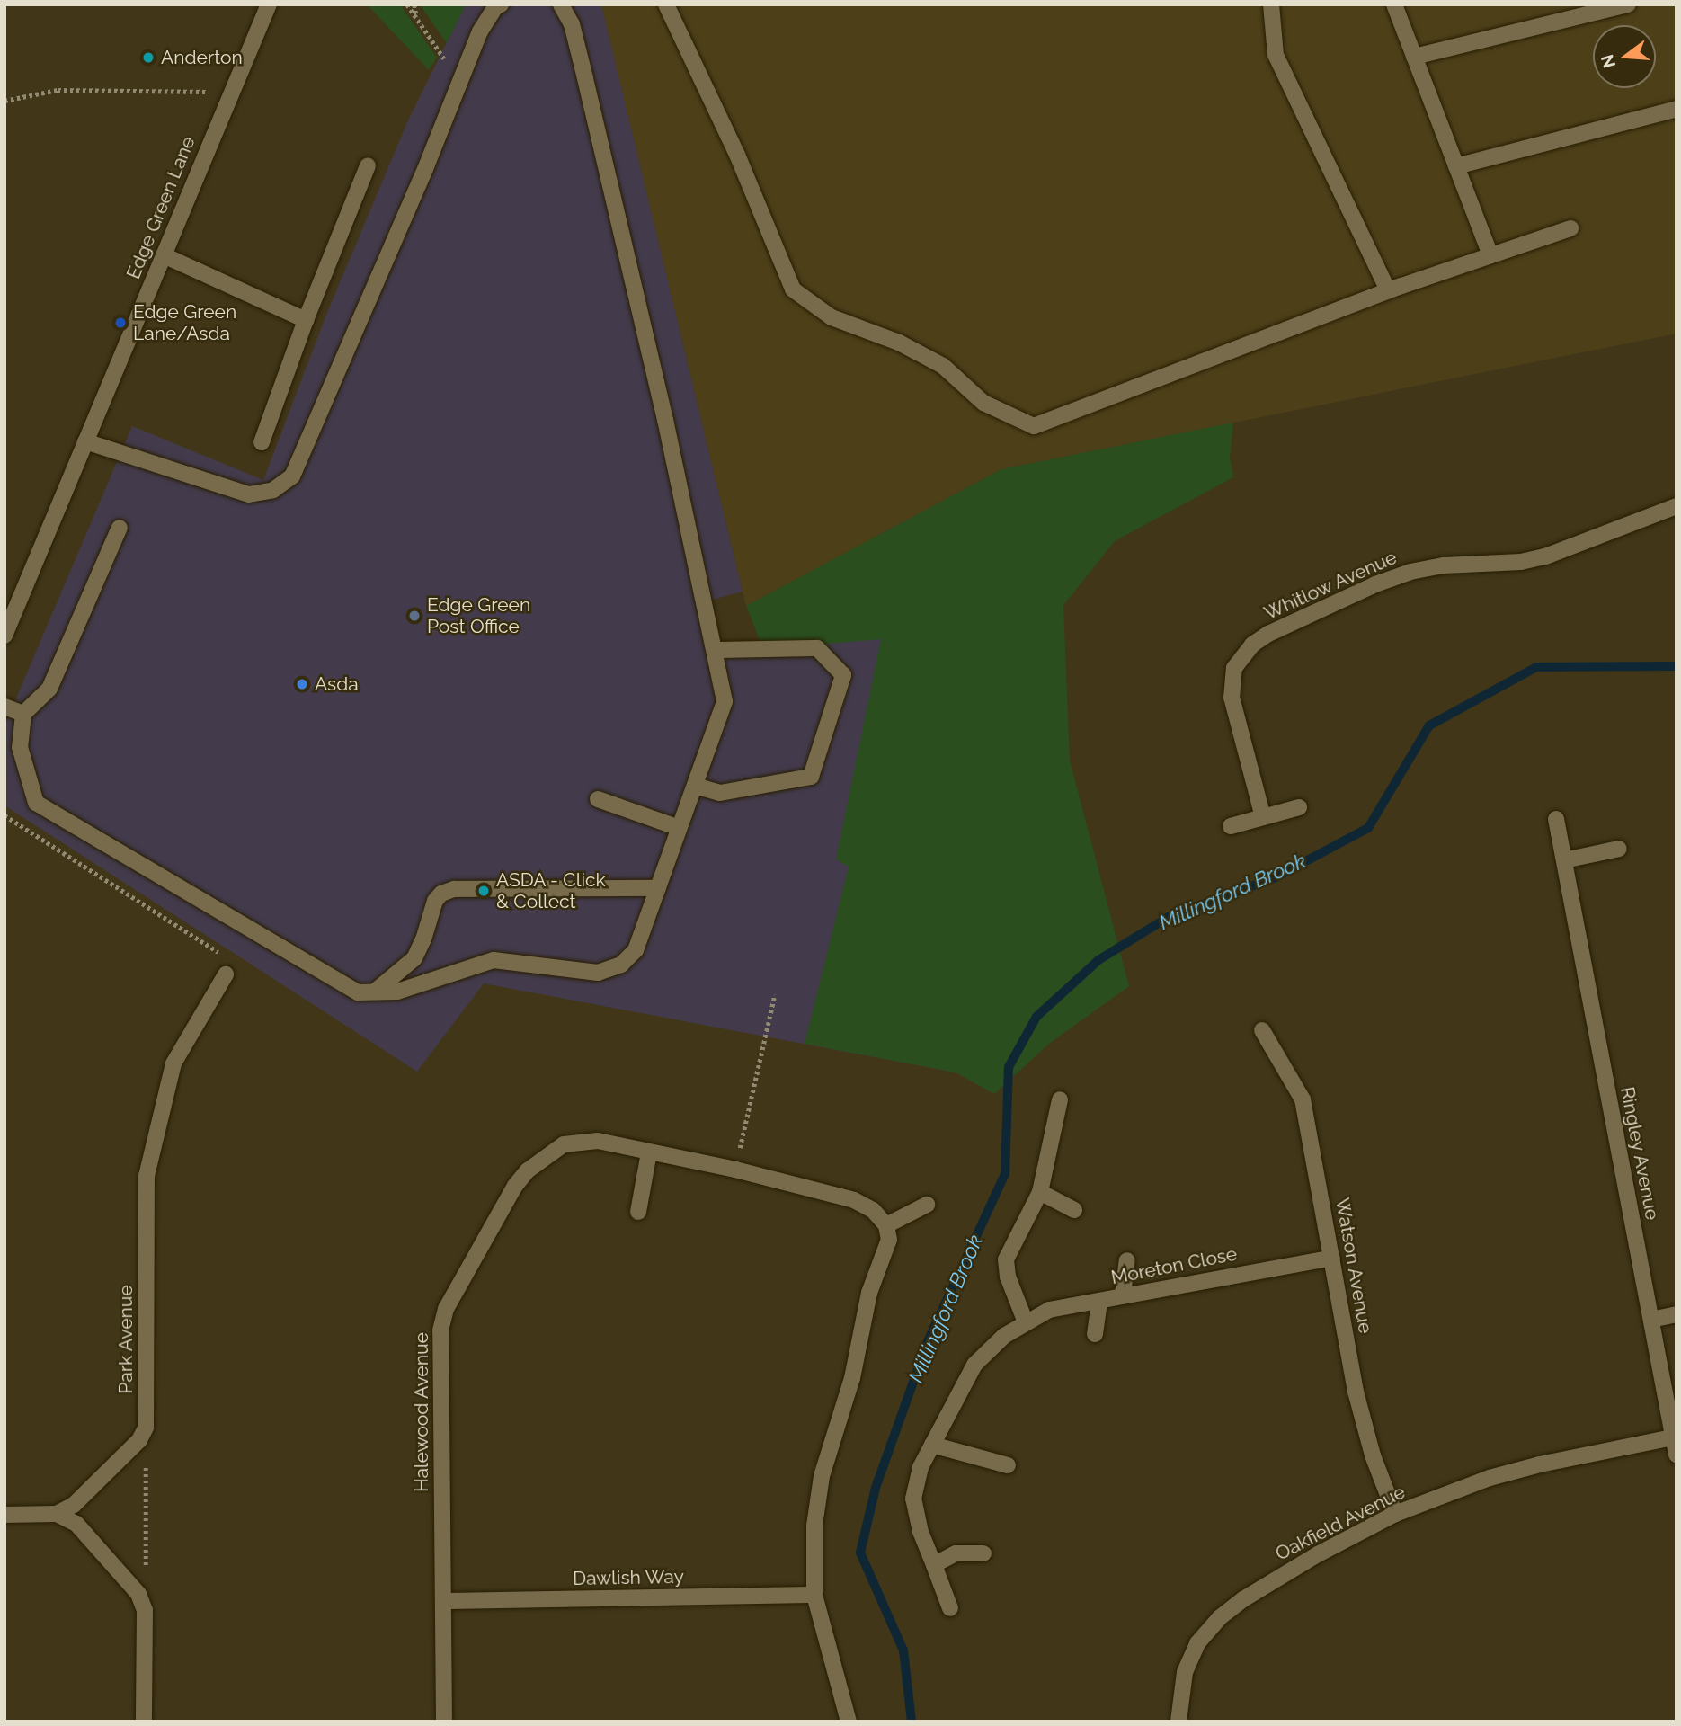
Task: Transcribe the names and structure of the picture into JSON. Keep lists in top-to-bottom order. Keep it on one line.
{"streets":{"street":["Edge Green Lane","Whitlow Avenue","Ringley Avenue","Moreton Close","Watson Avenue","Park Avenue","Halewood Avenue","Oakfield Avenue","Dawlish Way"]},"crossings":[["Ringley Avenue","Oakfield Avenue"],["Moreton Close","Watson Avenue"],["Watson Avenue","Oakfield Avenue"],["Halewood Avenue","Dawlish Way"]],"water":["Millingford Brook"],"places":["Anderton","Edge Green Lane/Asda","Edge Green Post Office","Asda","ASDA - Click & Collect"],"north":"left"}
